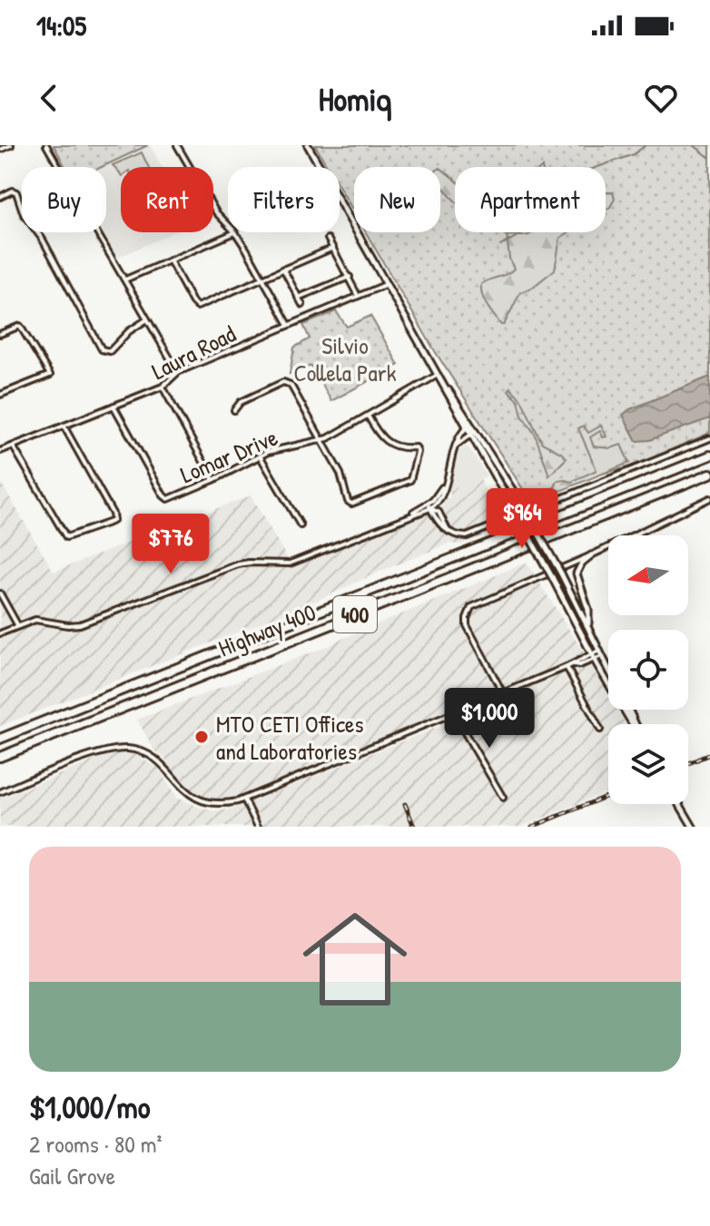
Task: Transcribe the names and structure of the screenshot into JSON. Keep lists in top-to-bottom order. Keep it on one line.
{"streets":{"highway":["400","Highway 400"],"street":["Laura Road","Lomar Drive"]},"crossings":[["Laura Road","Lomar Drive"]],"parks":["Silvio Collela Park"],"places":["MTO CETI Offices and Laboratories"],"north":"left","page":{"status":"14:05","header":"Homiq","chip":["Buy","Rent","Filters","New","Apartment"],"price":["$964","$776","$1,000"],"list":[{"name":"$1,000/mo","note":"2 rooms · 80 m² · Gail Grove"}]}}
